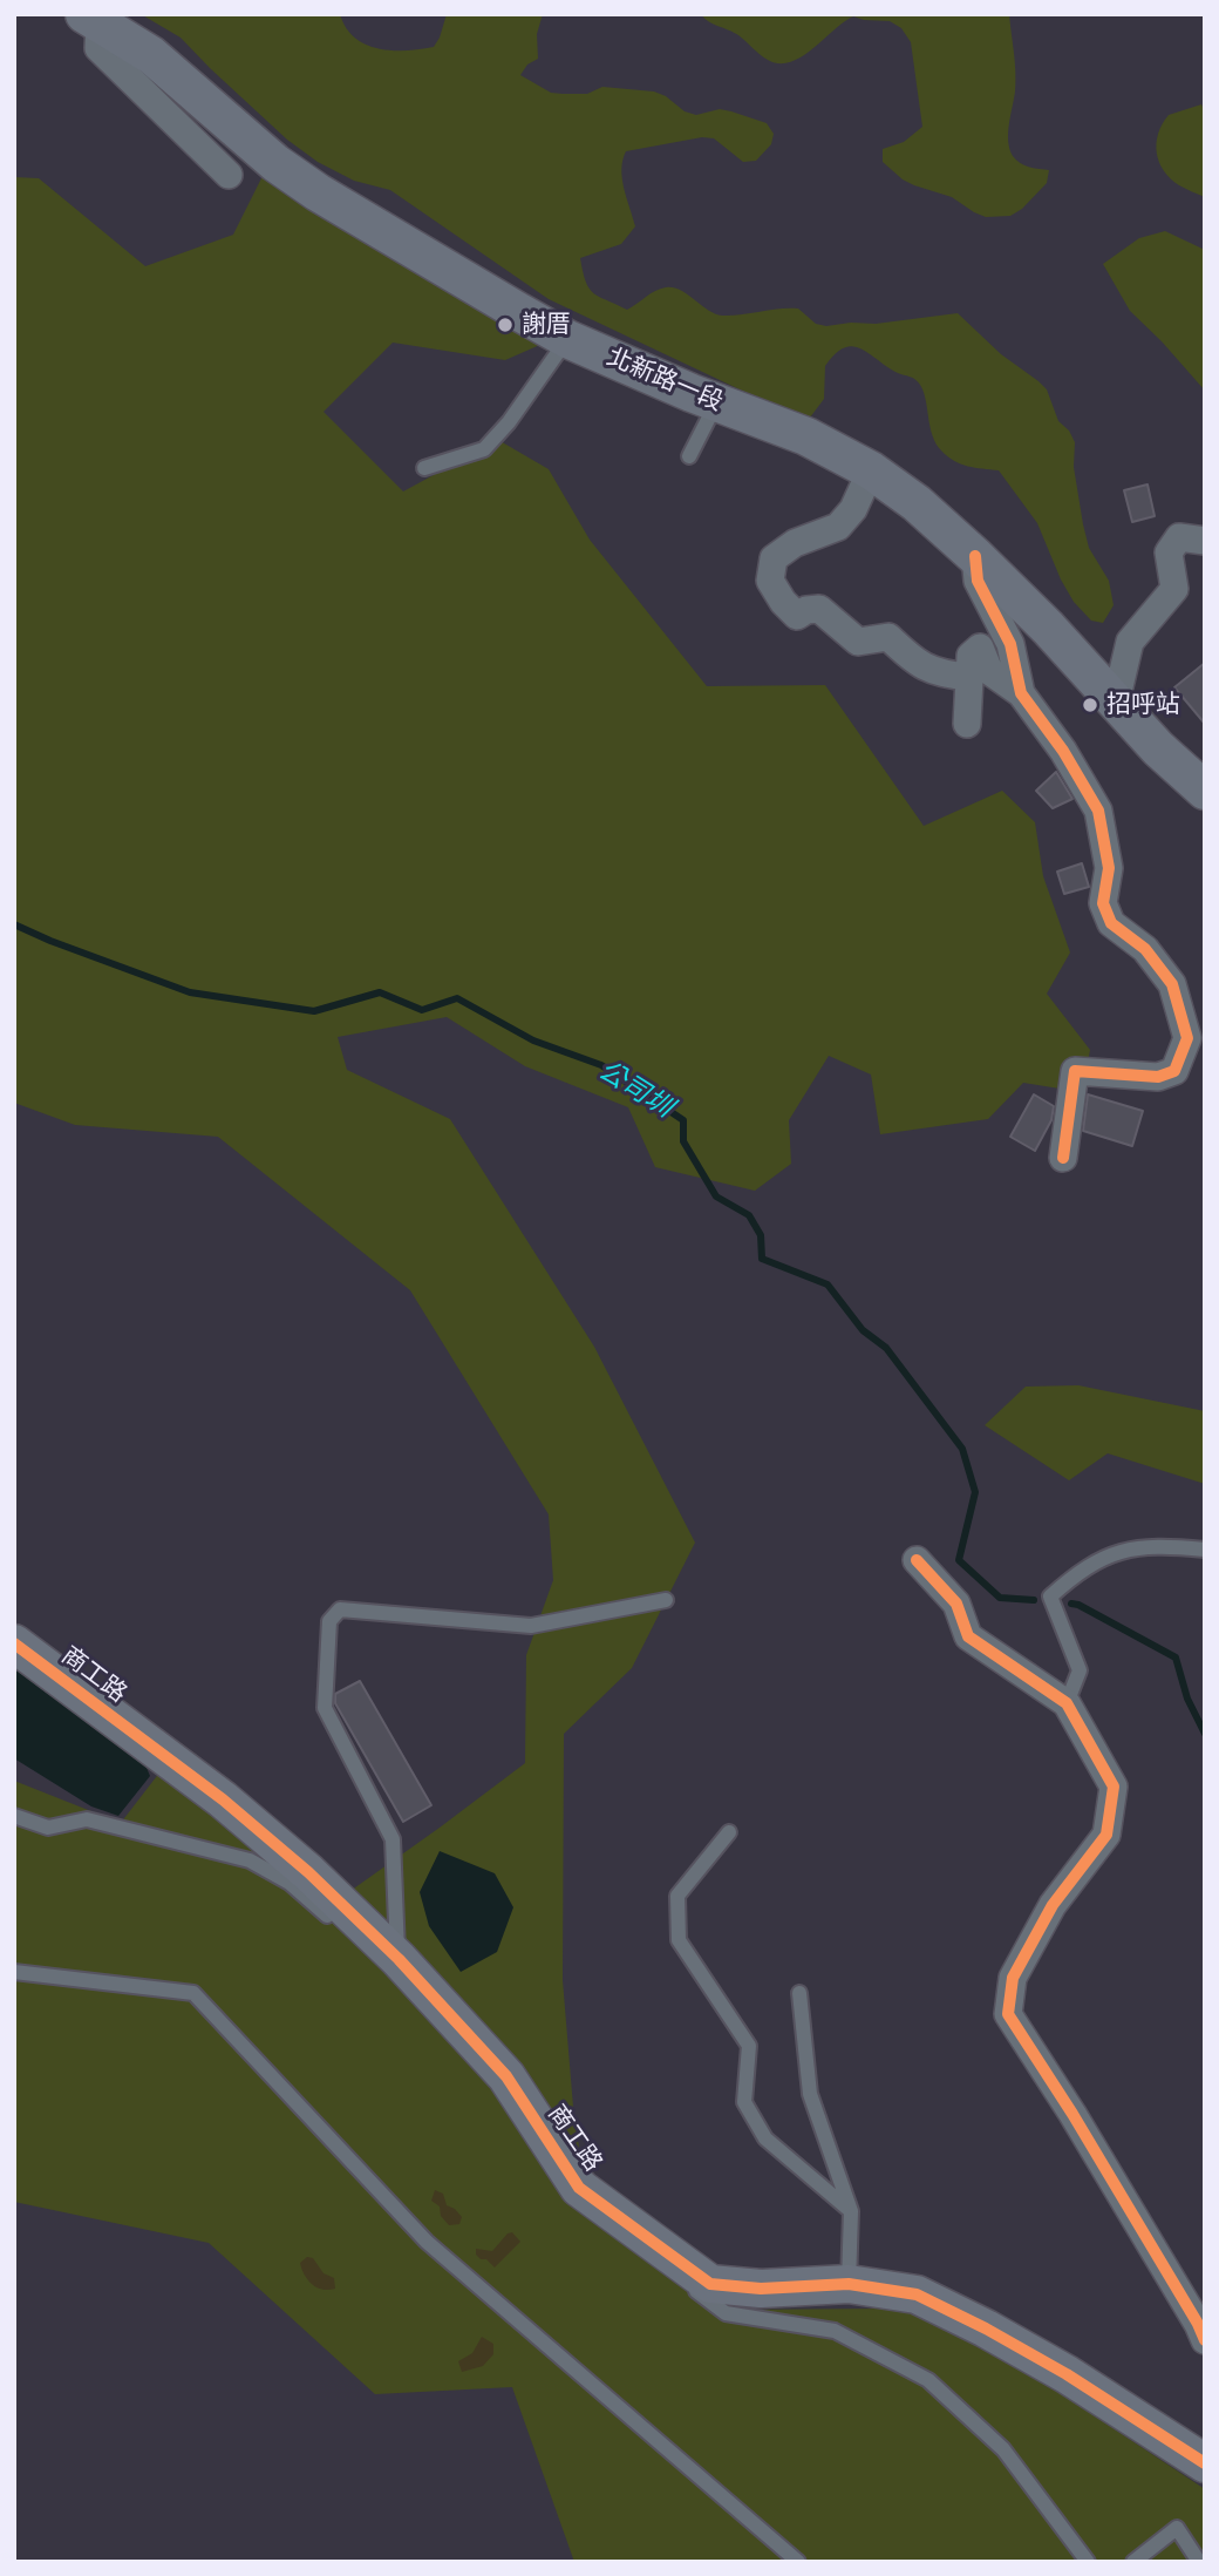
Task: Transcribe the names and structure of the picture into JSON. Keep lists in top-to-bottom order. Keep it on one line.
{"streets":{"street":["北新路一段","商工路"]},"water":["公司圳"],"places":["謝厝","招呼站"]}
